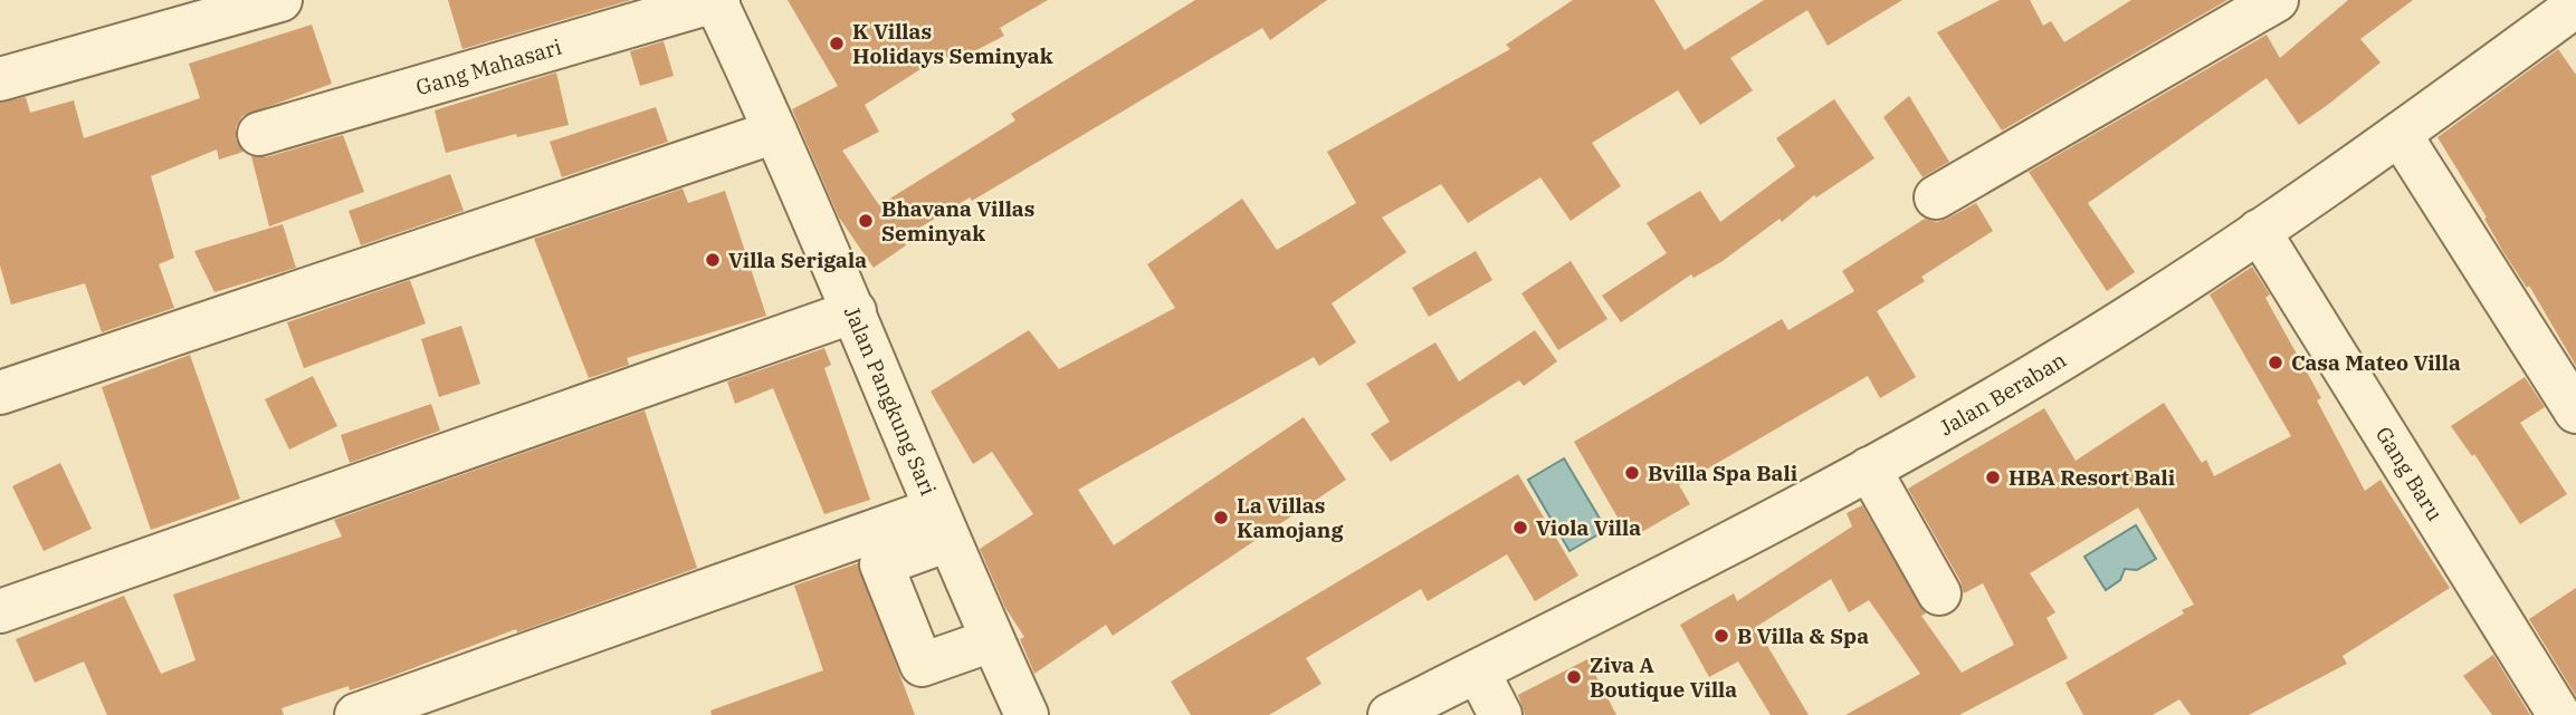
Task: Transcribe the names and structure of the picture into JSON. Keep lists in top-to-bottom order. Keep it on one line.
{"streets":{"street":["Gang Mahasari","Jalan Beraban","Jalan Pangkung Sari","Gang Baru"]},"crossings":[["Gang Mahasari","Jalan Pangkung Sari"],["Jalan Beraban","Gang Baru"]],"places":["K Villas Holidays Seminyak","Bhavana Villas Seminyak","Villa Serigala","Casa Mateo Villa","Bvilla Spa Bali","HBA Resort Bali","La Villas Kamojang","Viola Villa","B Villa & Spa","Ziva A Boutique Villa"]}
